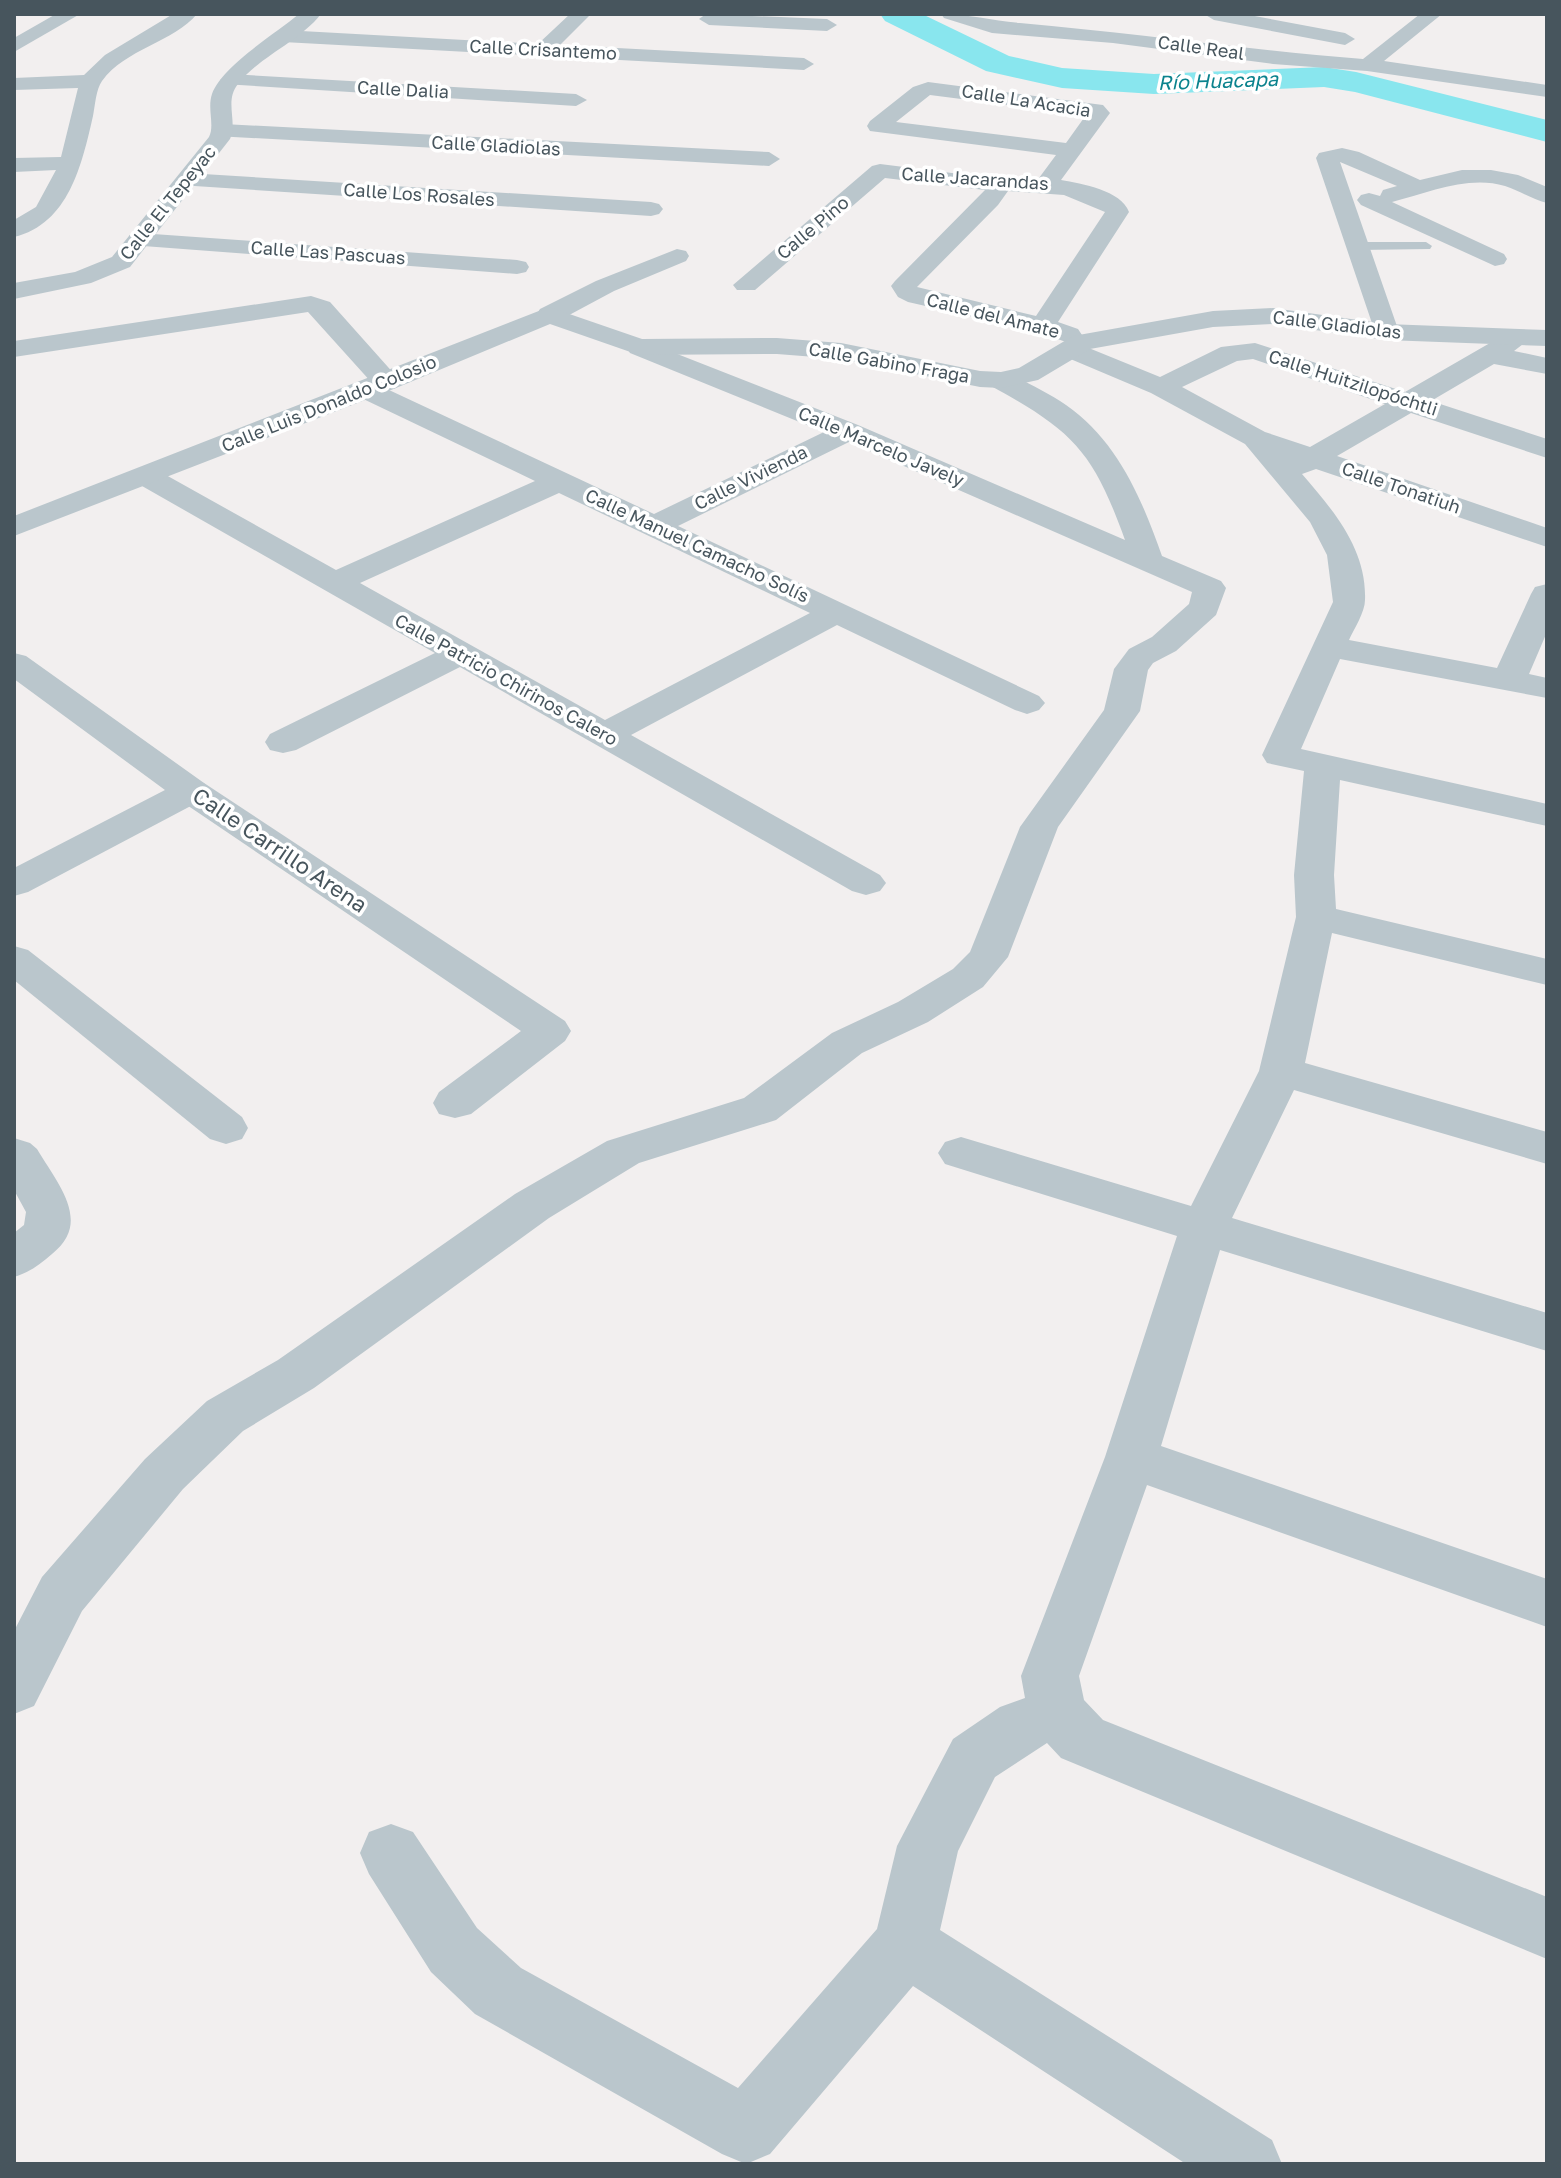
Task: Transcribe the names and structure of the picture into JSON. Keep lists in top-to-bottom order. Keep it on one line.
{"streets":{"street":["Calle Real","Calle Crisantemo","Calle Dalia","Calle La Acacia","Calle Gladiolas","Calle Jacarandas","Calle Los Rosales","Calle El Tepeyac","Calle Pino","Calle Las Pascuas","Calle del Amate","Calle Gabino Fraga","Calle Huitzilopóchtli","Calle Luis Donaldo Colosio","Calle Marcelo Javely","Calle Vivienda","Calle Tonatiuh","Calle Manuel Camacho Solís","Calle Patricio Chirinos Calero","Calle Carrillo Arena"]},"crossings":[["Calle La Acacia","Calle Jacarandas"],["Calle Gladiolas","Calle El Tepeyac"],["Calle Gladiolas","Calle del Amate"],["Calle Gladiolas","Calle Gabino Fraga"],["Calle Jacarandas","Calle Pino"],["Calle Jacarandas","Calle del Amate"],["Calle Los Rosales","Calle El Tepeyac"],["Calle El Tepeyac","Calle Las Pascuas"],["Calle del Amate","Calle Gabino Fraga"],["Calle del Amate","Calle Huitzilopóchtli"],["Calle del Amate","Calle Tonatiuh"],["Calle Gabino Fraga","Calle Marcelo Javely"],["Calle Luis Donaldo Colosio","Calle Marcelo Javely"],["Calle Luis Donaldo Colosio","Calle Manuel Camacho Solís"],["Calle Luis Donaldo Colosio","Calle Patricio Chirinos Calero"],["Calle Marcelo Javely","Calle Vivienda"],["Calle Vivienda","Calle Manuel Camacho Solís"]],"water":["Río Huacapa"]}
